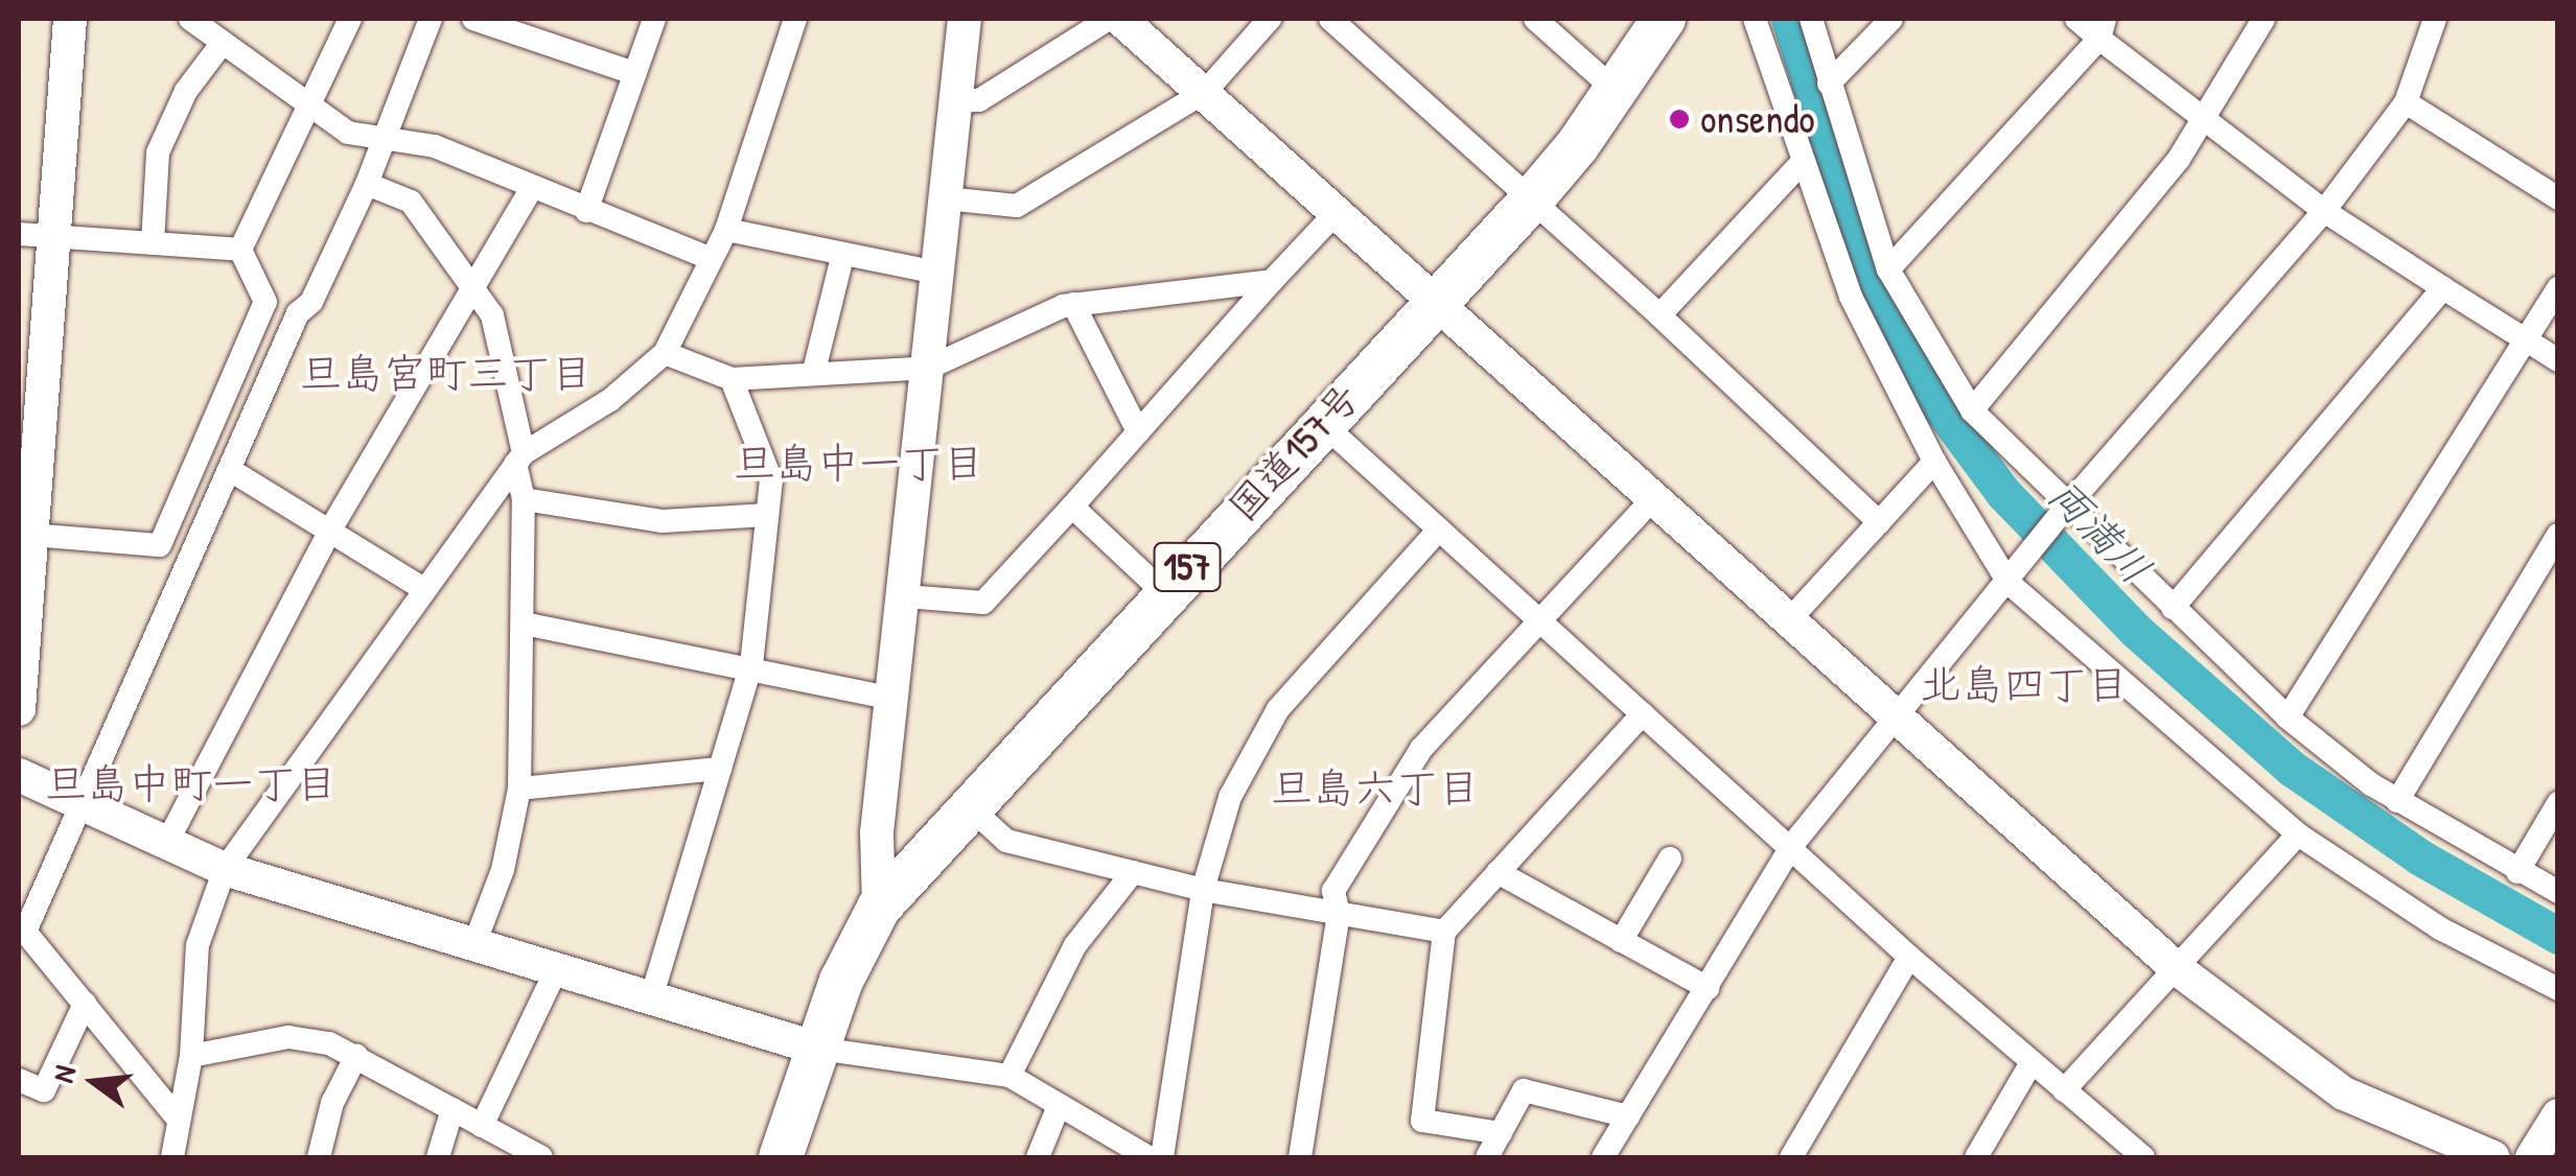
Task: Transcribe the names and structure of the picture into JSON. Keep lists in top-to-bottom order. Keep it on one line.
{"streets":{"highway":["国道157号","157"]},"districts":["旦島宮町三丁目","旦島中一丁目","北島四丁目","旦島中町一丁目","旦島六丁目"],"water":["両満川"],"places":["onsendo"],"north":"left"}
